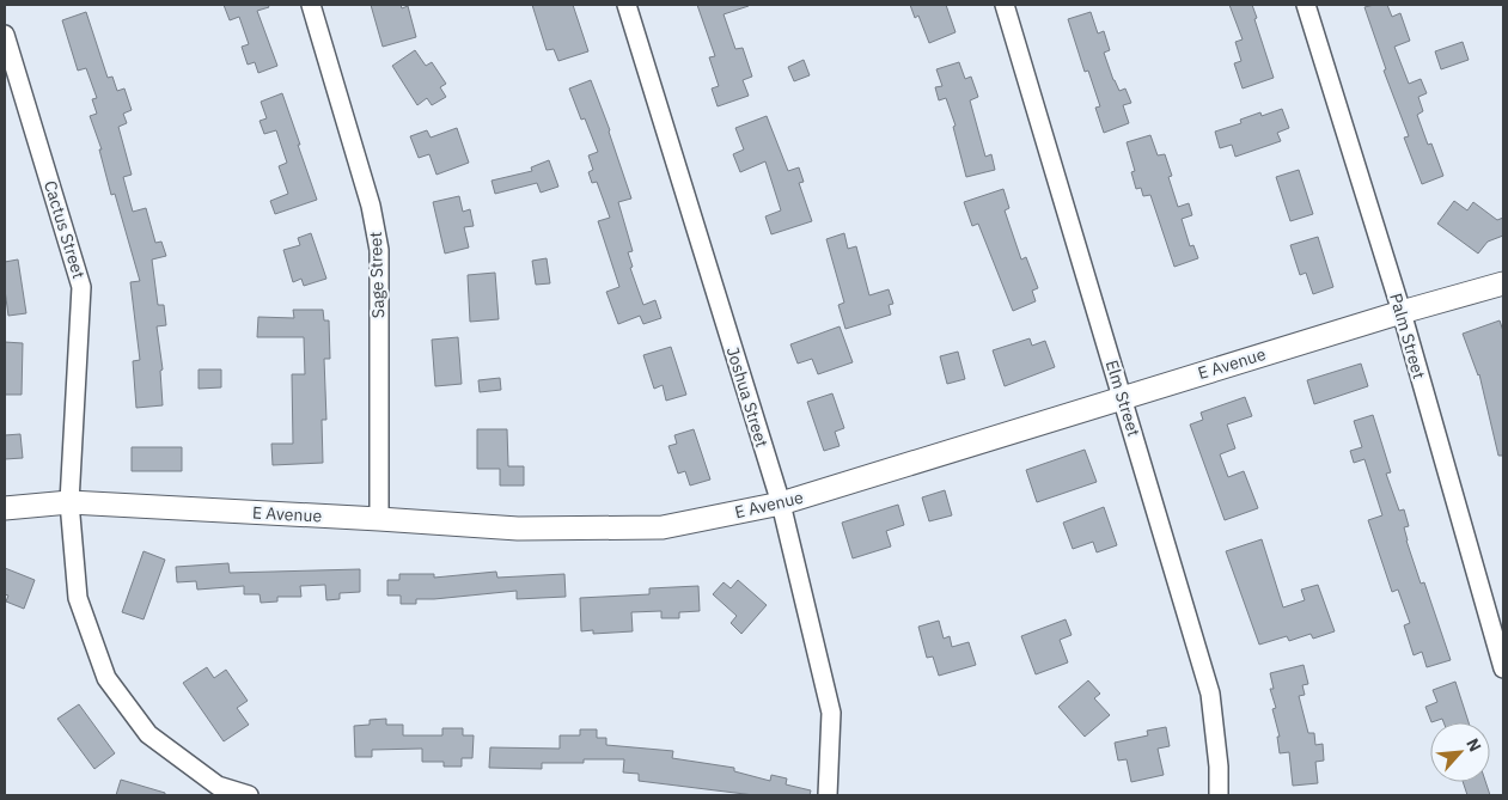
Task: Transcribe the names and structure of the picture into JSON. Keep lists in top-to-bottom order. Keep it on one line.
{"streets":{"street":["Cactus Street","Sage Street","Palm Street","E Avenue","Joshua Street","Elm Street"]},"crossings":[["Cactus Street","E Avenue"],["Sage Street","E Avenue"],["Palm Street","E Avenue"],["E Avenue","Joshua Street"],["E Avenue","Elm Street"]],"north":"top right"}
